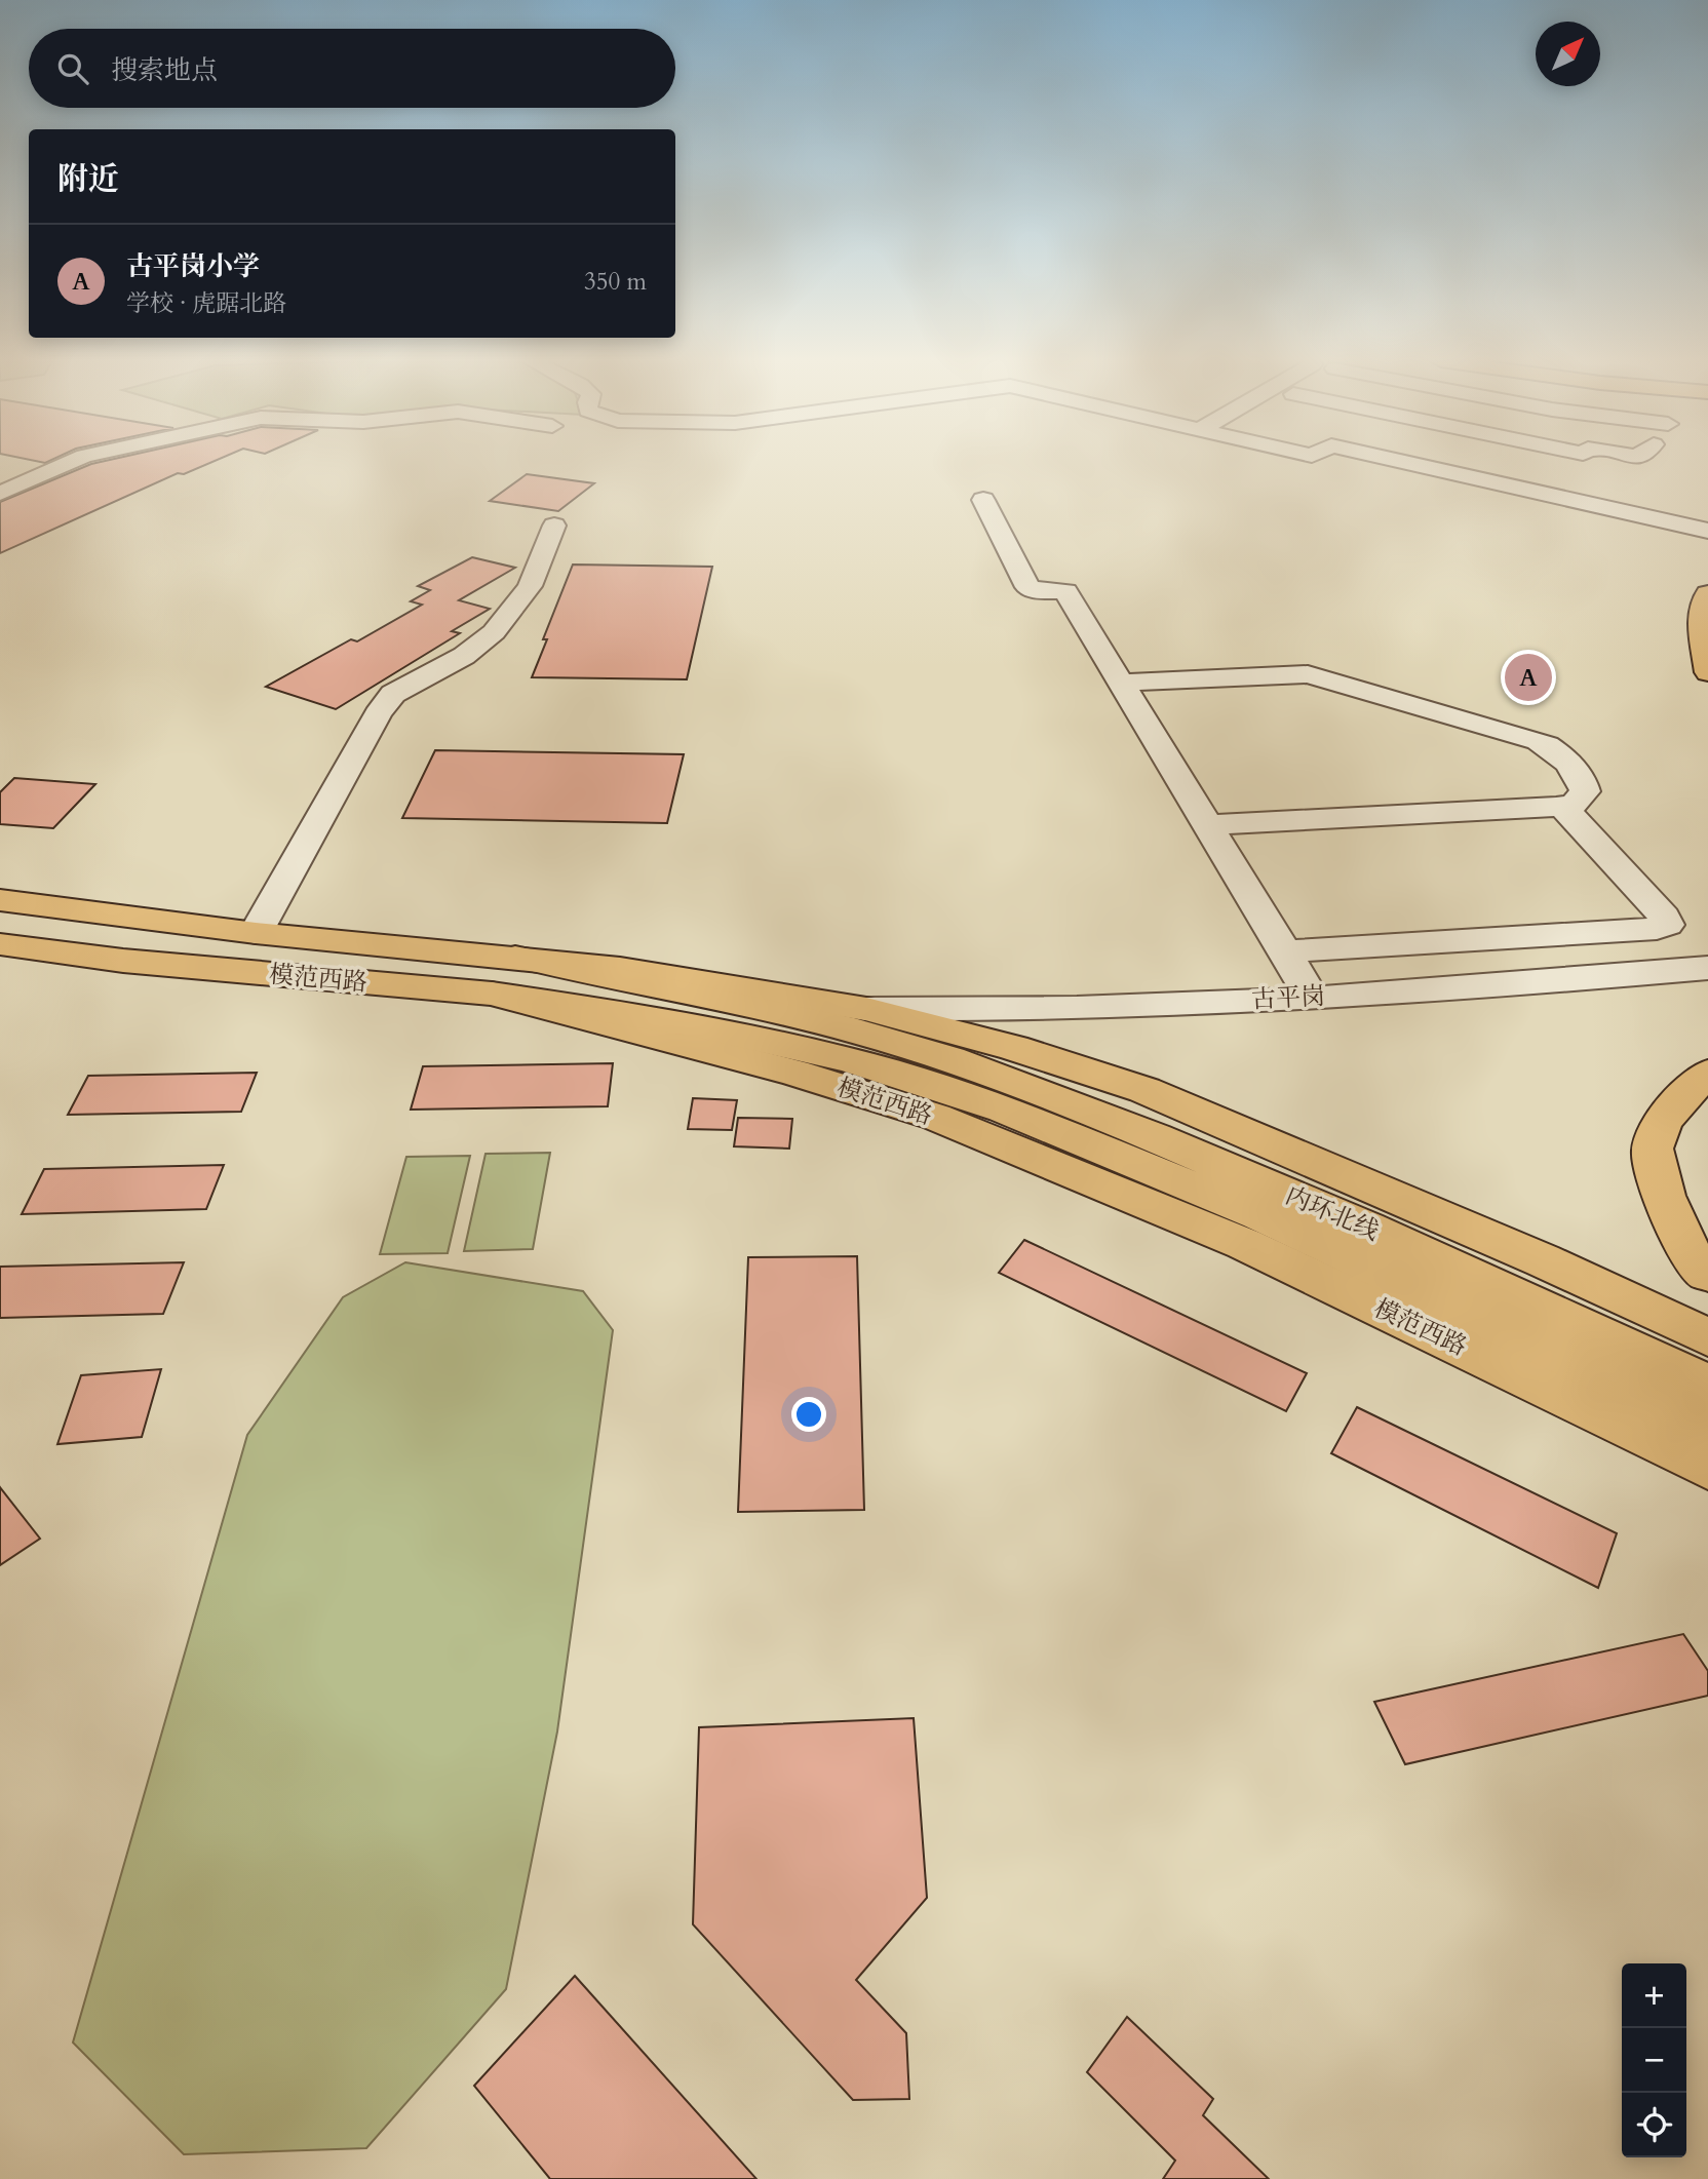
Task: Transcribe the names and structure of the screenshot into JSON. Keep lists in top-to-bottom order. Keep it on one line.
{"streets":{"main road":["模范西路","内环北线"],"street":["古平岗"]},"crossings":[["模范西路","内环北线"]],"north":"top right","page":{"search":"搜索地点","heading":"附近","list":[{"mark":"A","name":"古平岗小学","note":"学校 · 虎踞北路","value":"350 m"}],"pins":"A","map_buttons":["+","−"]}}
